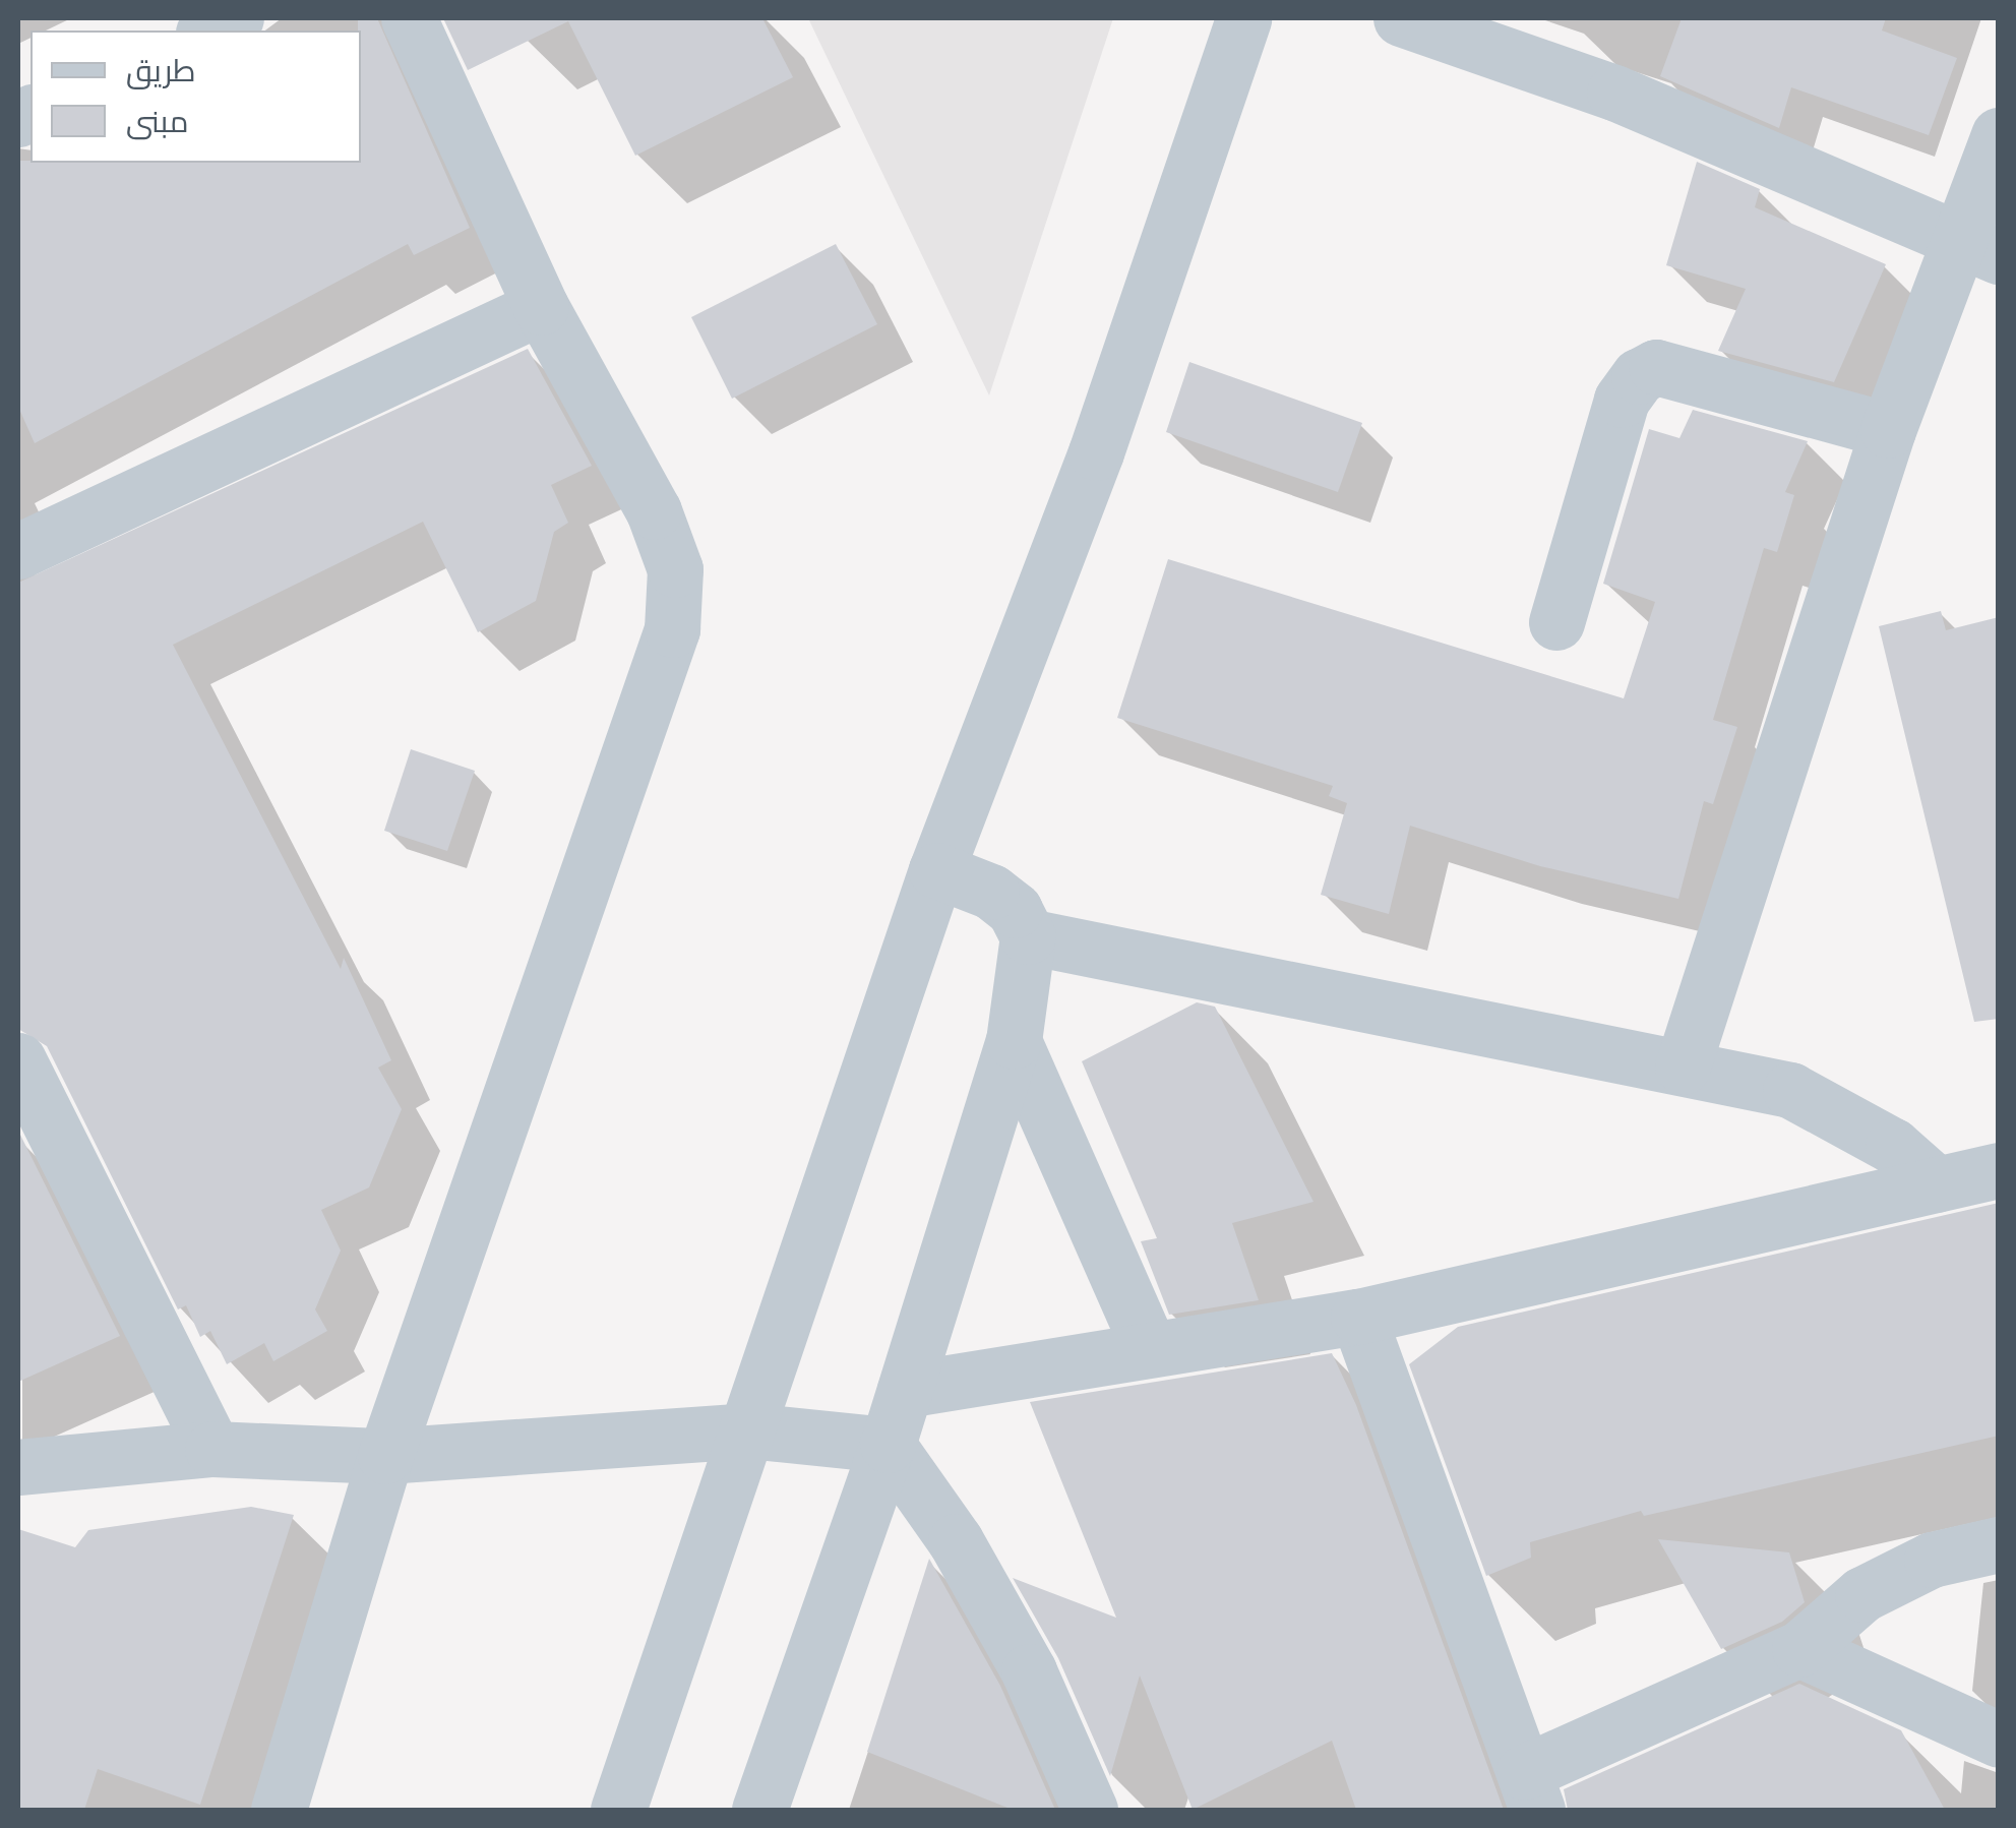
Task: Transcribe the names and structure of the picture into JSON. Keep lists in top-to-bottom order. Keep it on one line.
{"legend":["طريق","مبنى"]}
